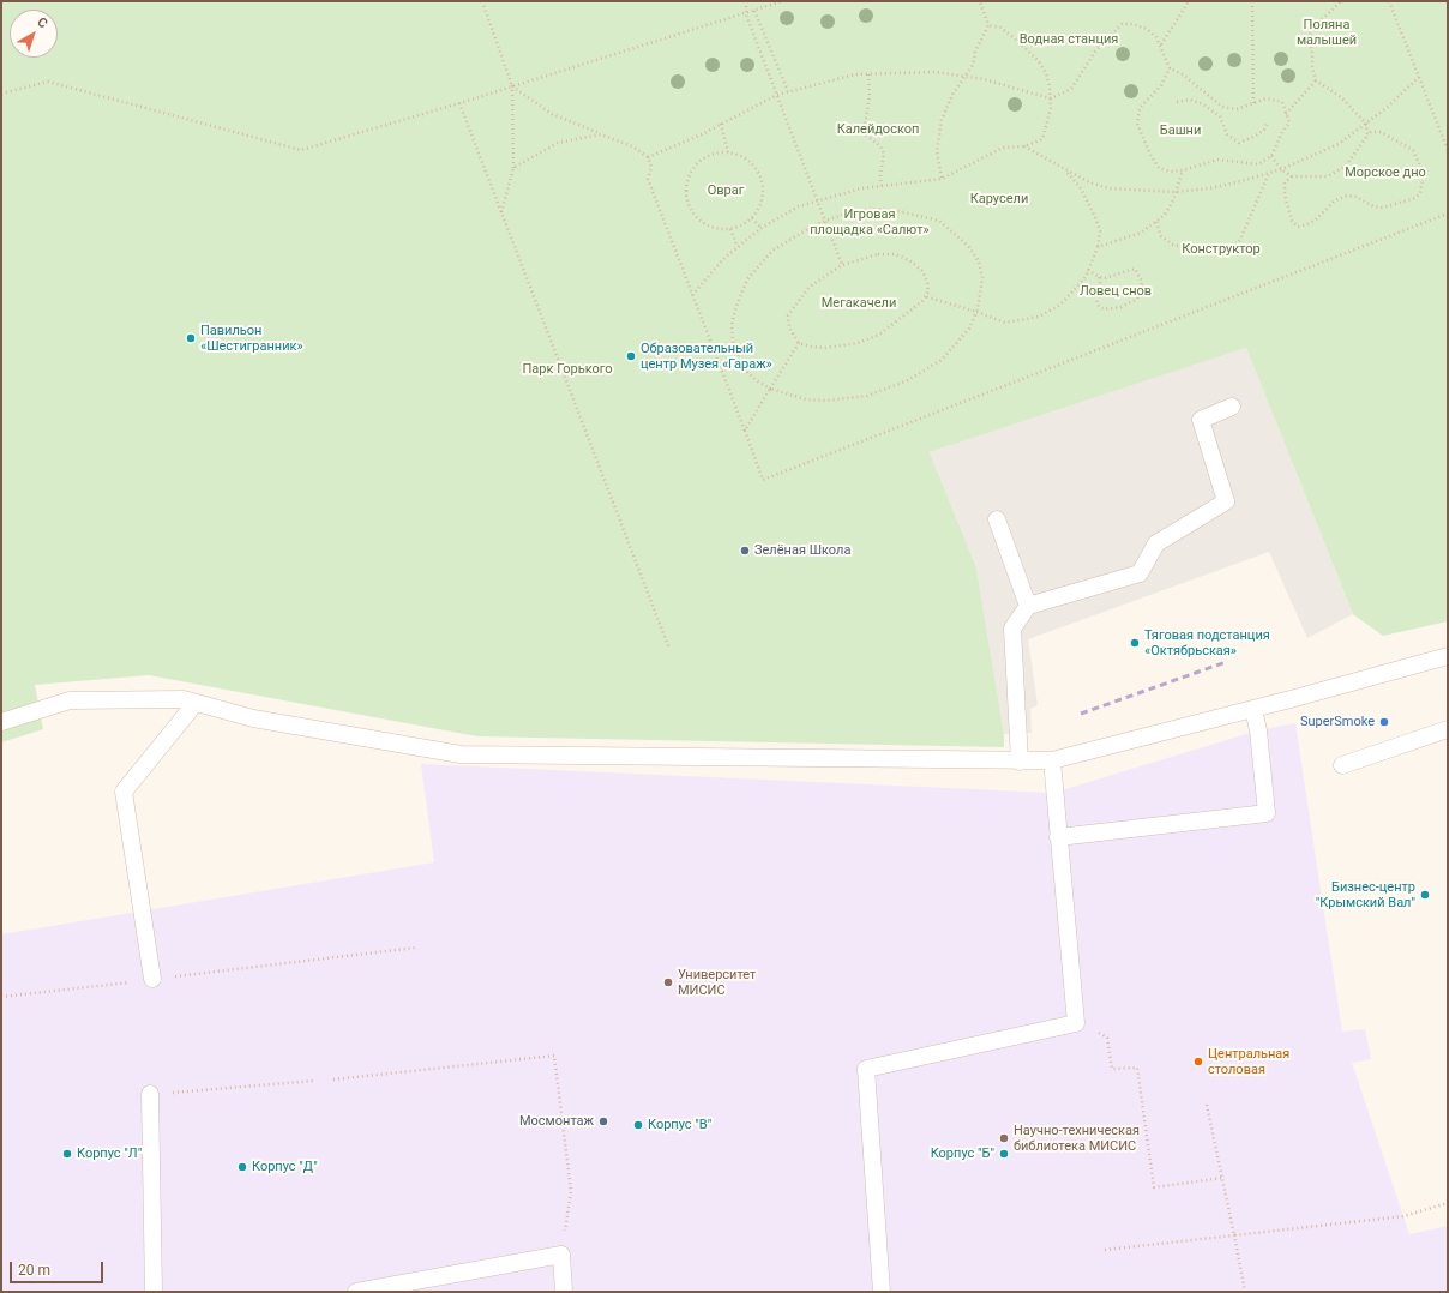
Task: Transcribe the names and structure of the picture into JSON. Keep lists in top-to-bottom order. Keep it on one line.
{"parks":["Поляна малышей","Водная станция","Калейдоскоп","Башни","Морское дно","Овраг","Карусели","Игровая площадка «Салют»","Конструктор","Ловец снов","Мегакачели","Парк Горького"],"places":["Павильон «Шестигранник»","Образовательный центр Музея «Гараж»","Зелёная Школа","Тяговая подстанция «Октябрьская»","SuperSmoke","Бизнес-центр \"Крымский Вал\"","Университет МИСИС","Центральная столовая","Мосмонтаж","Корпус \"В\"","Научно-техническая библиотека МИСИС","Корпус \"Л\"","Корпус \"Б\"","Корпус \"Д\""],"scale_bar":"20 m","north":"top right"}
